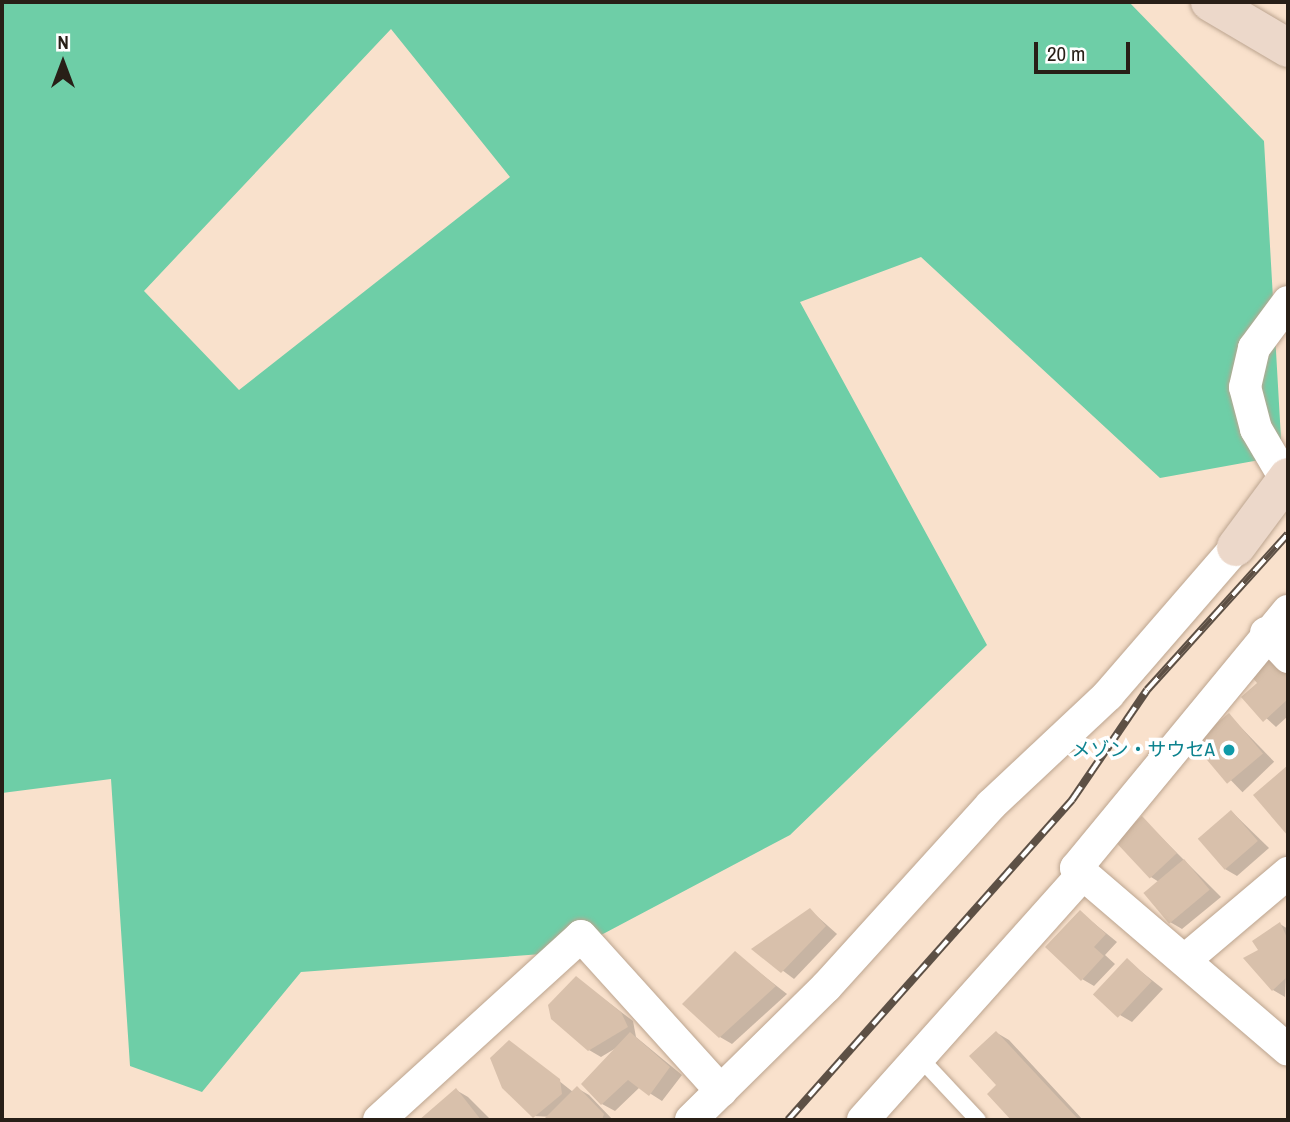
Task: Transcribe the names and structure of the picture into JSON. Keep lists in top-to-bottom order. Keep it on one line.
{"places":["メゾン・サウセA"],"scale_bar":"20 m","north":"top"}
